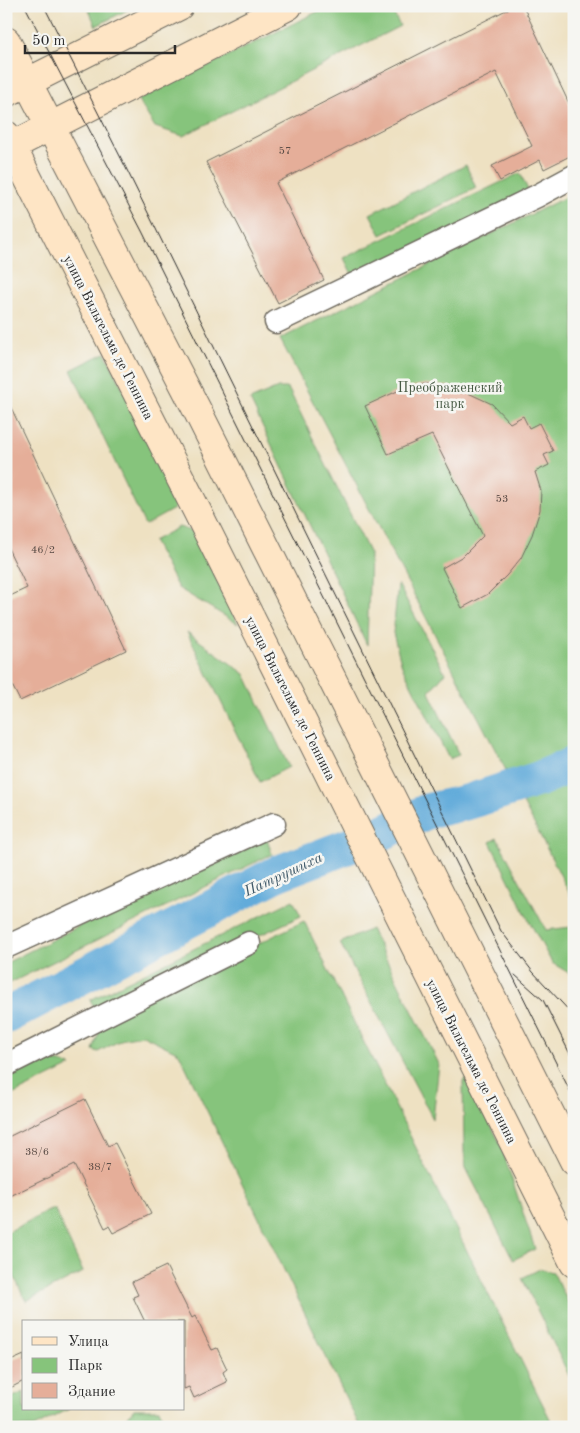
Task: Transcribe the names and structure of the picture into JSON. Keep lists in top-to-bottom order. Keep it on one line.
{"streets":{"street":["улица Вильгельма де Геннина"]},"water":["Патрушиха"],"parks":["Преображенский парк"],"house_numbers":["57","53","46/2","38/6","38/7"],"legend":["Улица","Парк","Здание"],"scale_bar":"50 m"}
